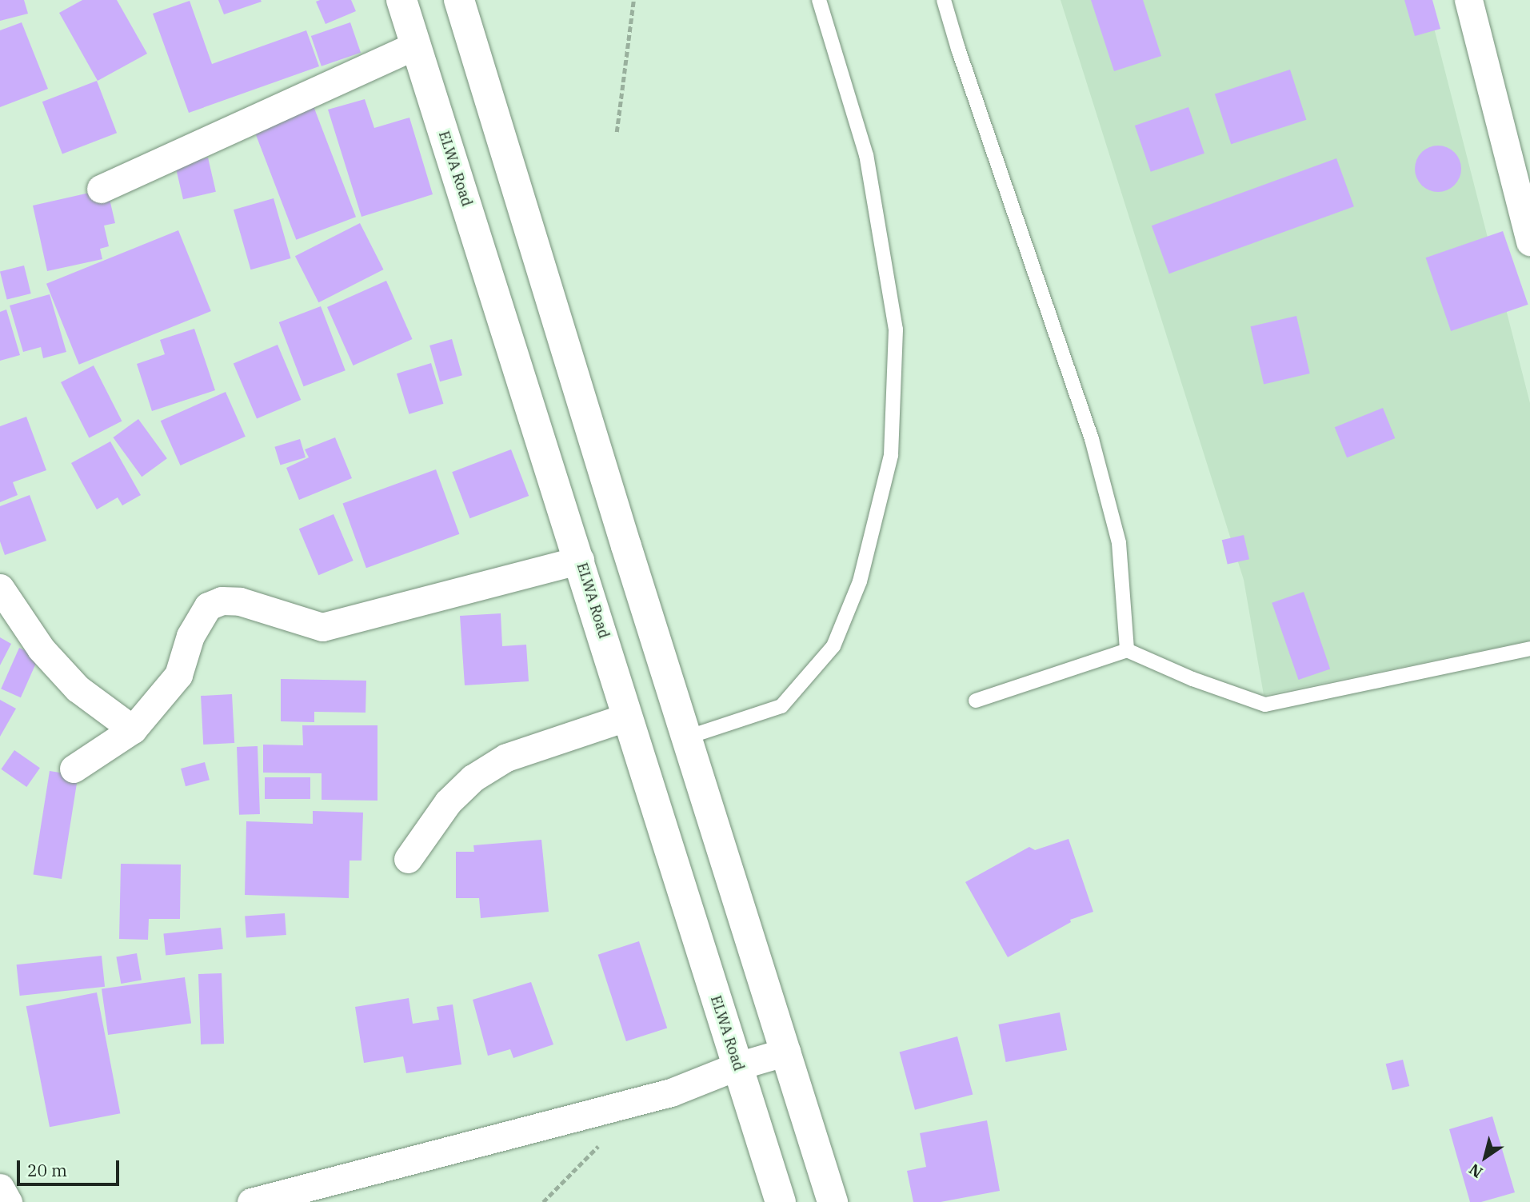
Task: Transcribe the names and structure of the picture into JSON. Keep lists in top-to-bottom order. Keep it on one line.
{"streets":{"main road":["ELWA Road"]},"scale_bar":"20 m","north":"bottom left"}
